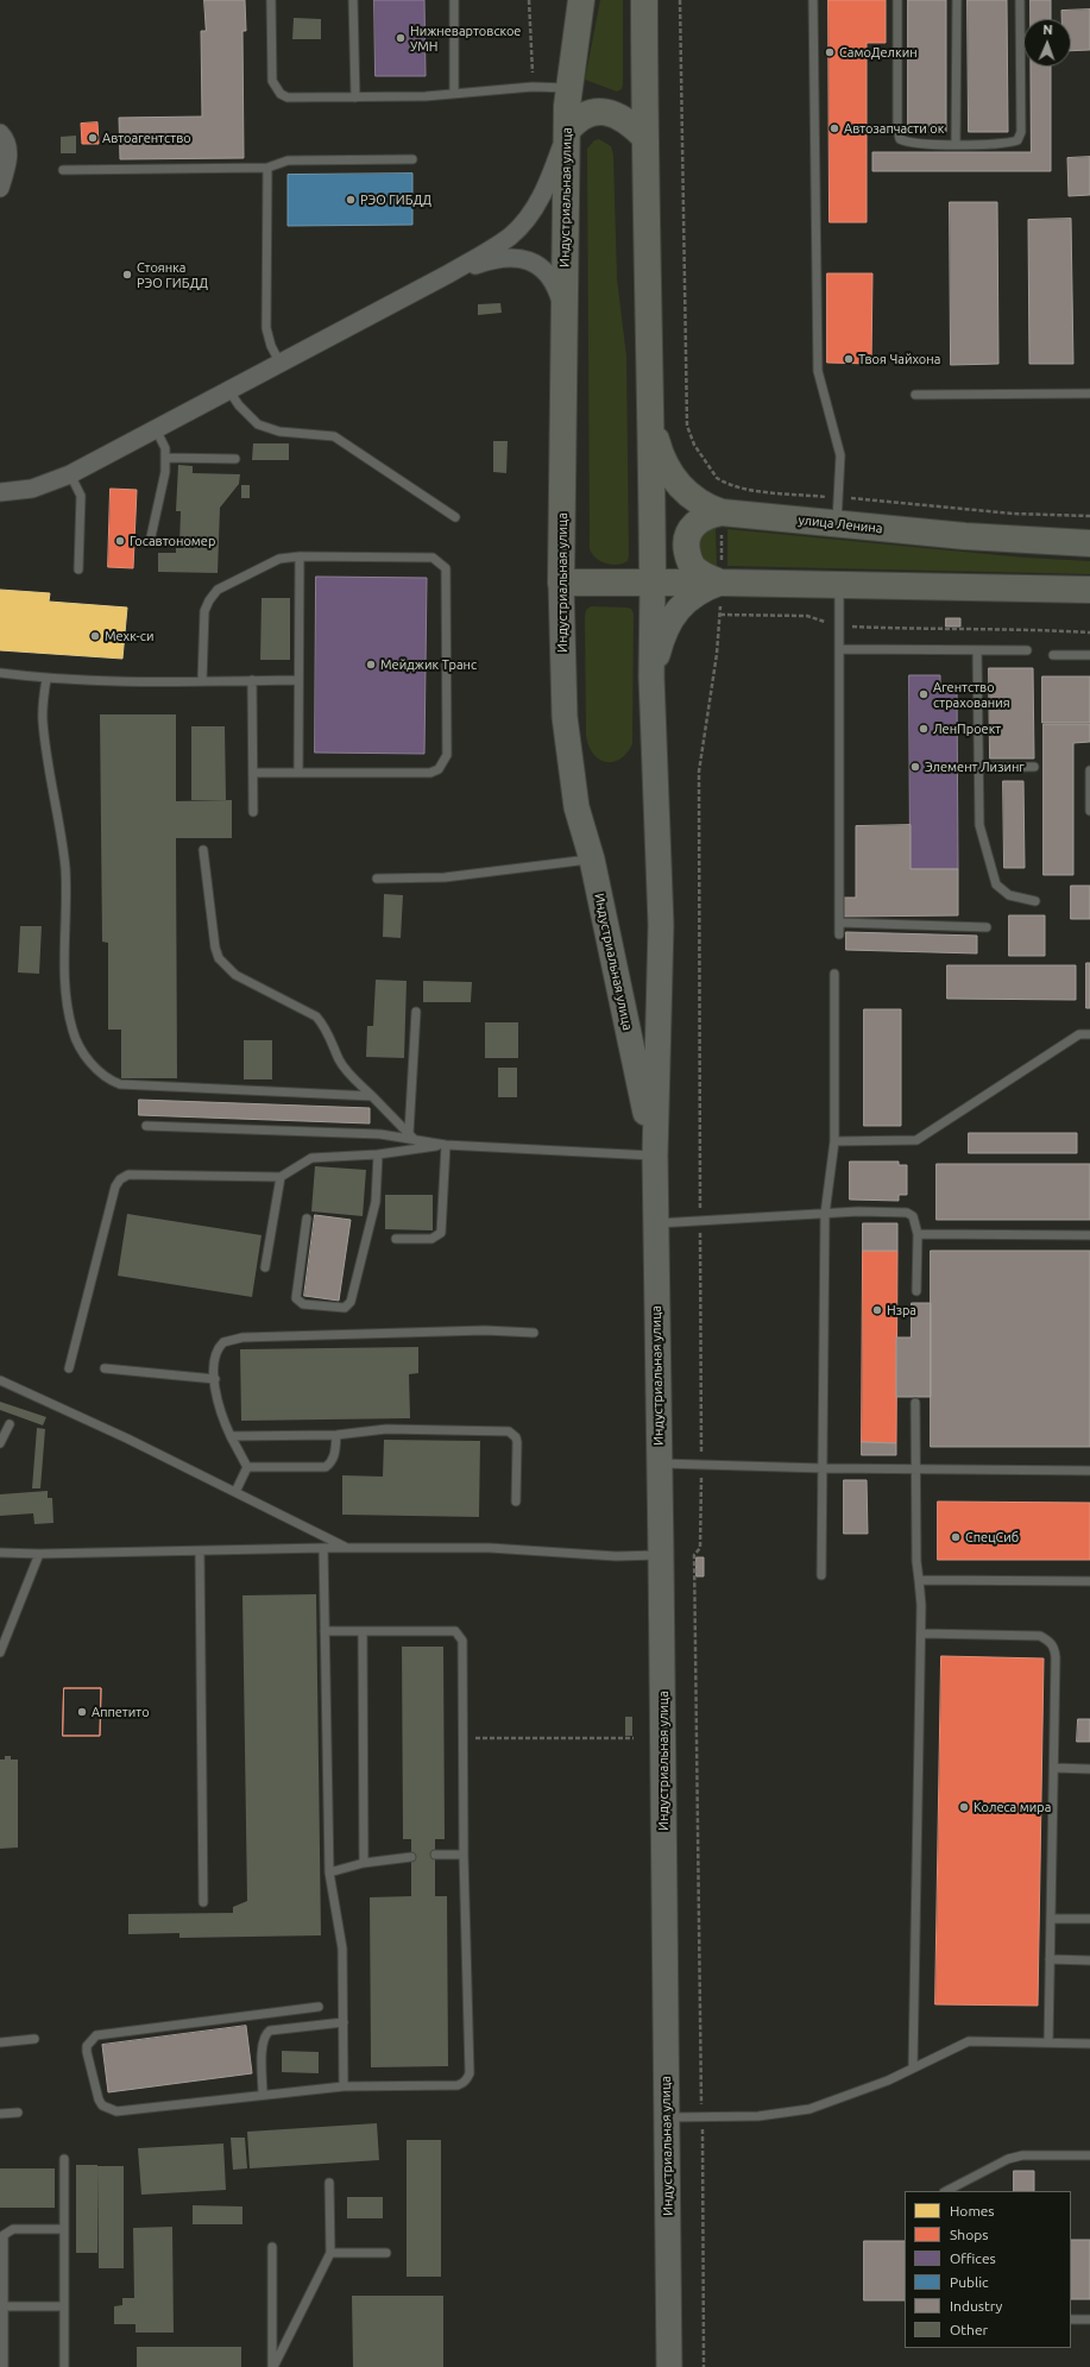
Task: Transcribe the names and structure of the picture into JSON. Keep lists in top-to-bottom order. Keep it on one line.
{"streets":{"main road":["Индустриальная улица","улица Ленина"]},"crossings":[["Индустриальная улица","улица Ленина"]],"places":["Нижневартовское УМН","СамоДелкин","Автозапчасти ок","Автоагентство","РЭО ГИБДД","Стоянка РЭО ГИБДД","Твоя Чайхона","Госавтономер","Мехк-си","Мейджик Транс","Агентство страхования","ЛенПроект","Элемент Лизинг","Нзра","СпецСиб","Аппетито","Колеса мира"],"legend":["Homes","Shops","Offices","Public","Industry","Other"],"north":"top"}
